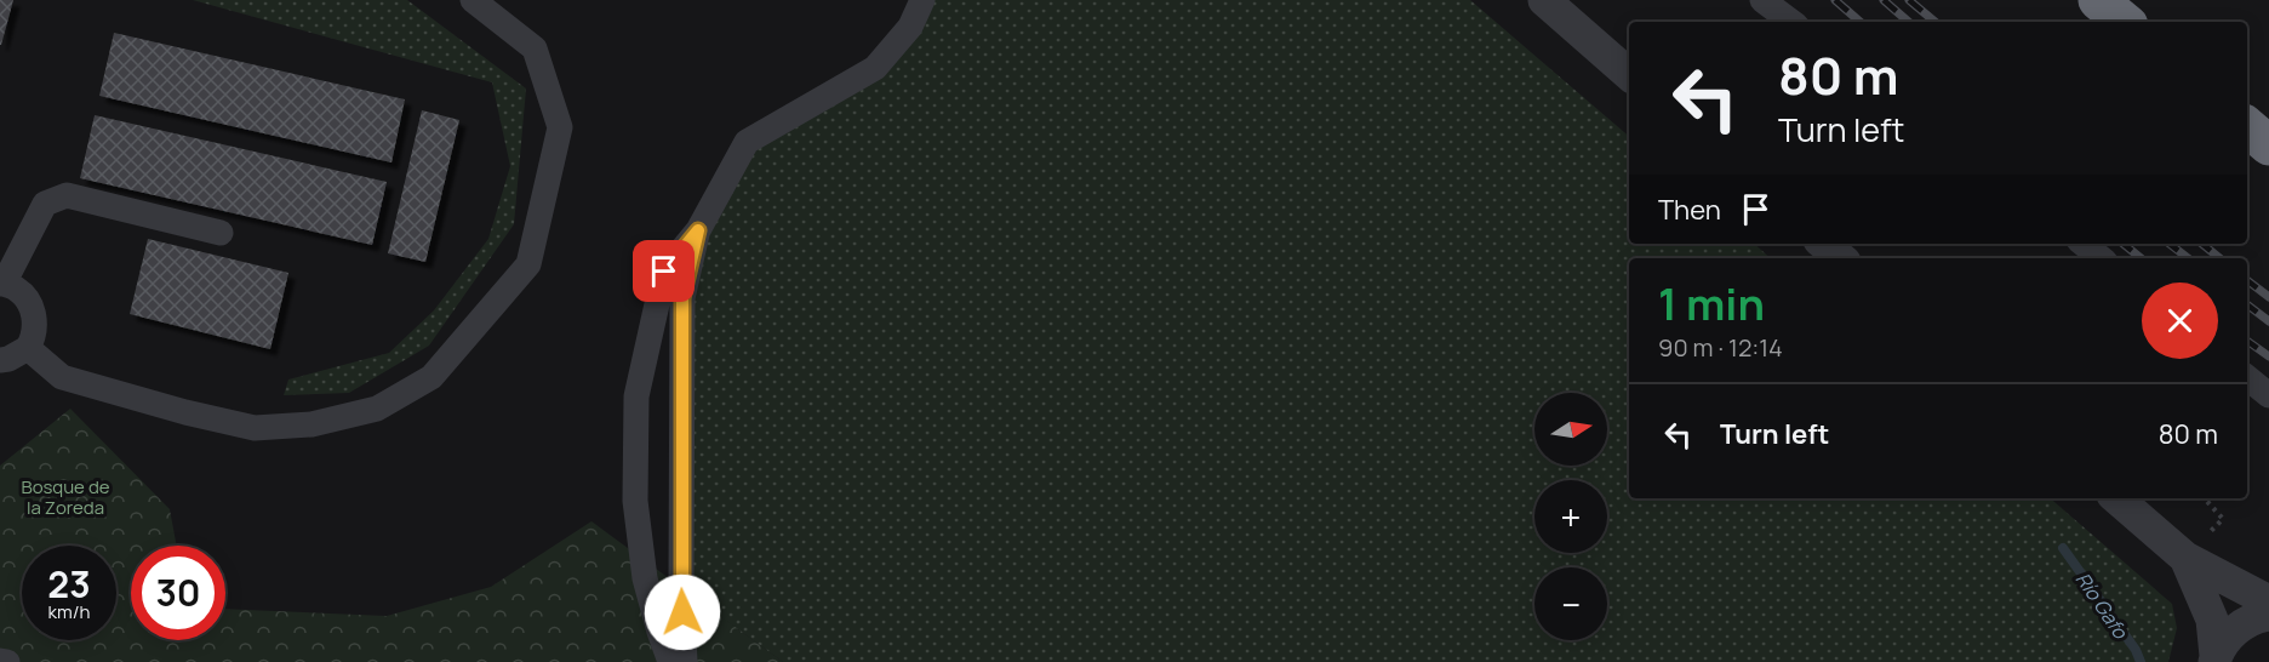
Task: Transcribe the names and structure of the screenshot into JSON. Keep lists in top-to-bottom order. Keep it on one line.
{"water":["Río Gafo"],"parks":["Bosque de la Zoreda"],"north":"right","page":{"turn":["80 m","Turn left"],"then":"Then","heading":["1 min","90 m · 12:14"],"list":[{"name":"Turn left","value":"80 m"}],"map_buttons":["+","−"],"speed":"23 km/h","limit":"30"}}
